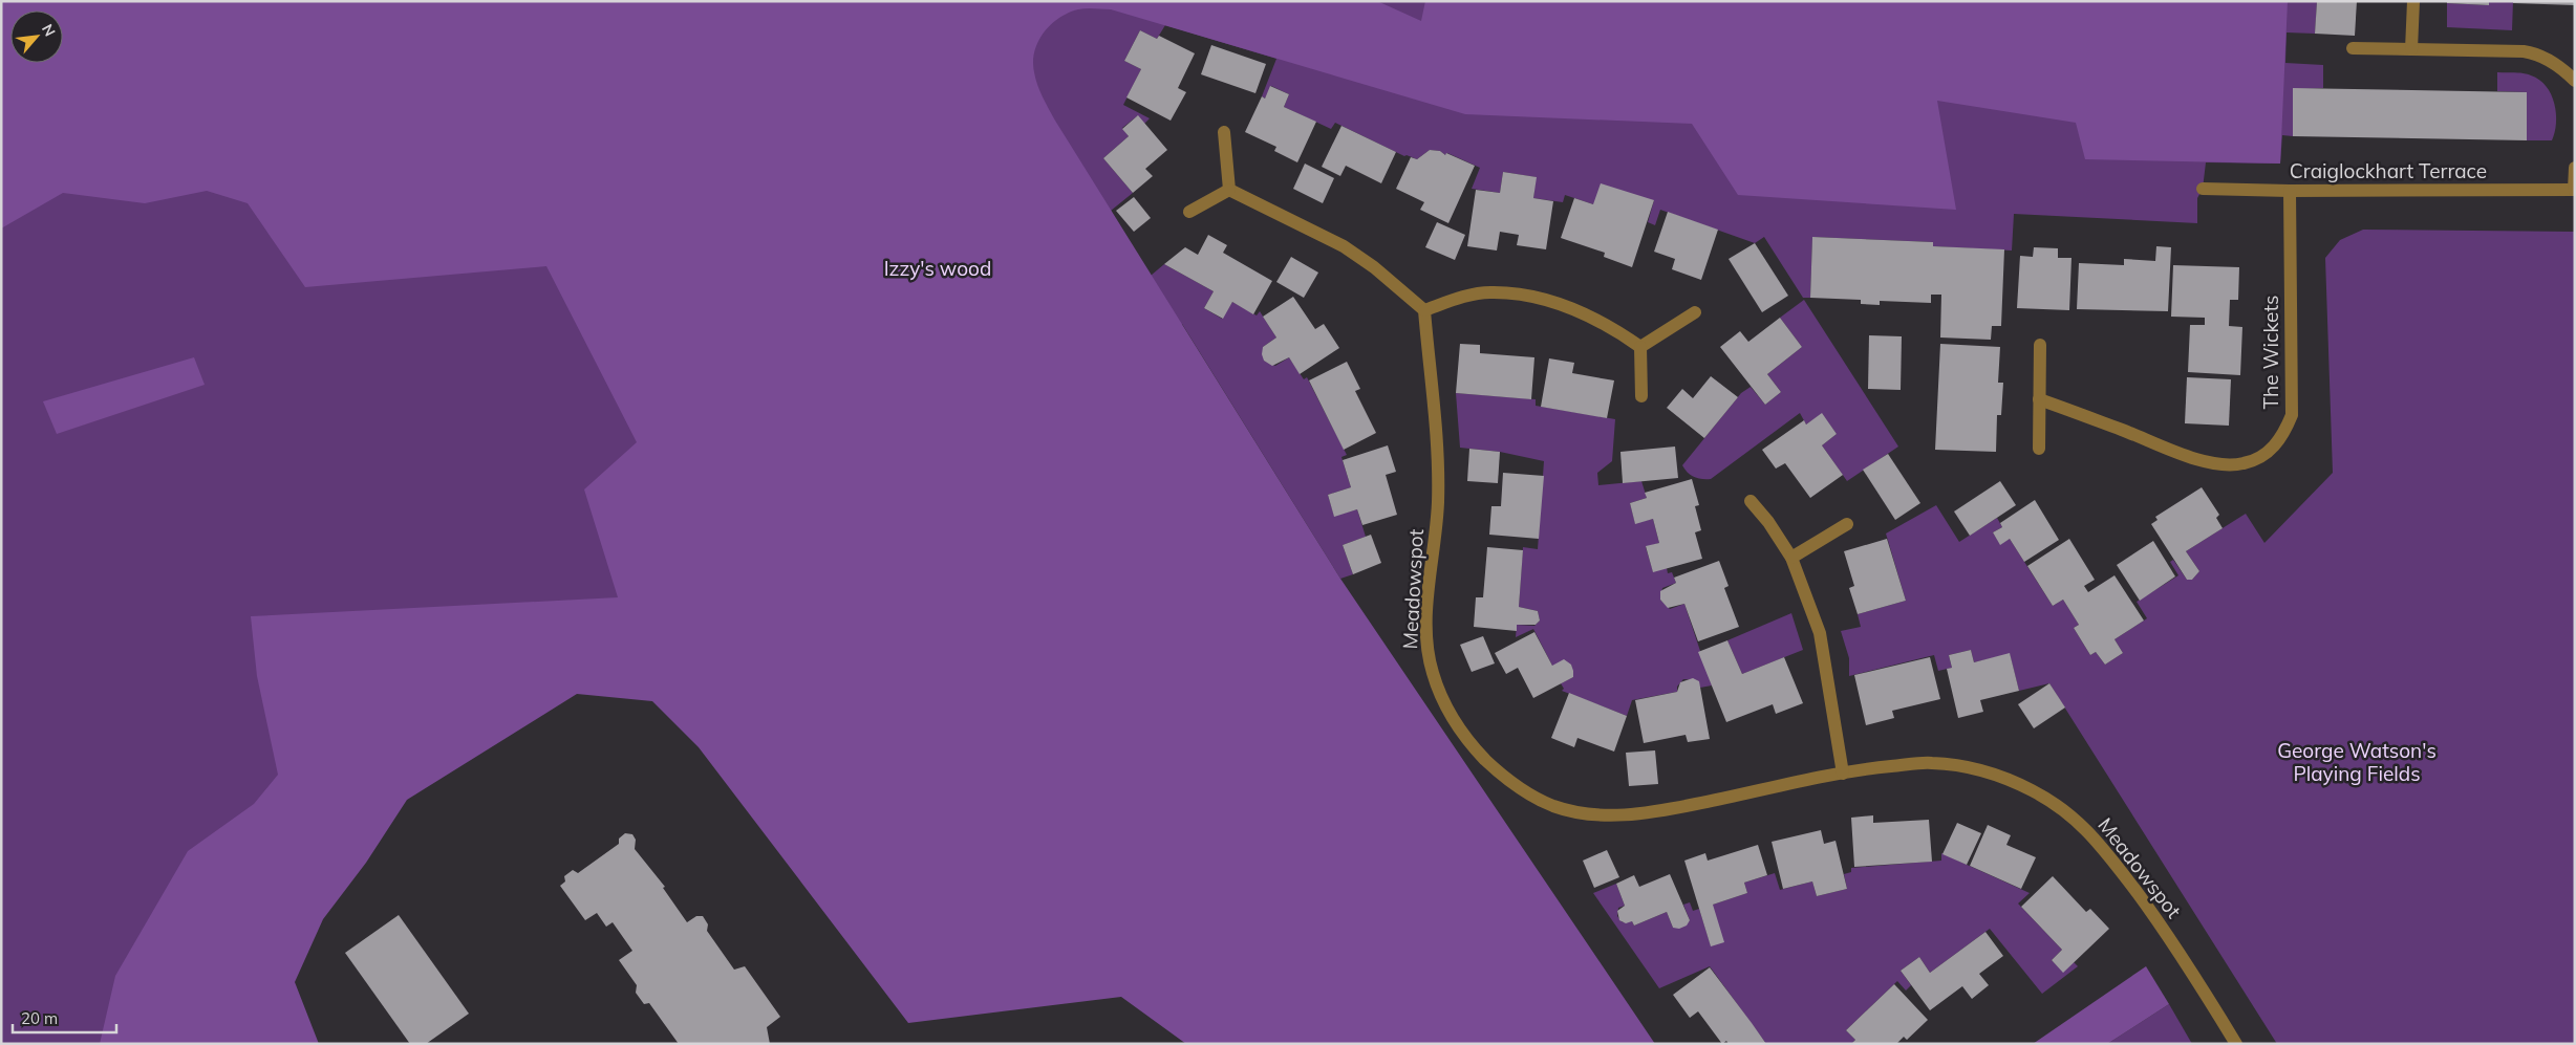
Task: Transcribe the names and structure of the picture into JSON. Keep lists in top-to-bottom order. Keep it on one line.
{"streets":{"street":["Craiglockhart Terrace","The Wickets","Meadowspot"]},"crossings":[["Craiglockhart Terrace","The Wickets"]],"parks":["Izzy's wood","George Watson's Playing Fields"],"scale_bar":"20 m","north":"top right"}
